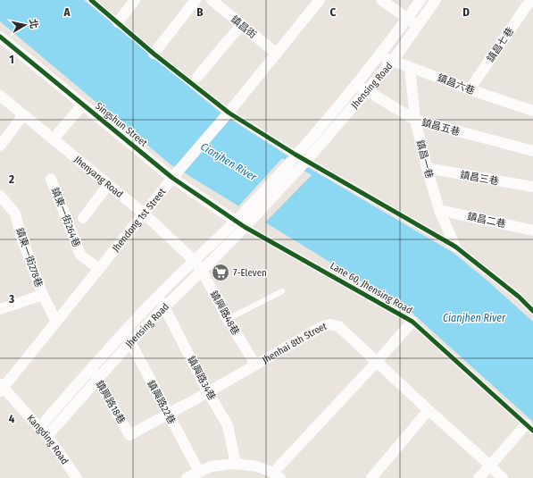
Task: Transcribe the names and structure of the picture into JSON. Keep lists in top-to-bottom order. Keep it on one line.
{"streets":{"street":["鎮昌街","鎮昌七巷","鎮昌六巷","Jhensing Road","Singshun Street","鎮昌五巷","鎮昌一巷","Jhenyang Road","鎮昌三巷","鎮東一街264巷","Jhendong 1st Street","鎮昌二巷","鎮東一街278巷","鎮興路48巷","Jhenhai 8th Street","鎮興路34巷","鎮興路18巷","鎮興路22巷","Kangding Road"],"lane":["Lane 60, Jhensing Road"]},"crossings":[["鎮昌街","Jhendong 1st Street"],["鎮昌七巷","鎮昌六巷"],["鎮昌六巷","Jhensing Road"],["鎮昌六巷","鎮昌一巷"],["Jhensing Road","Singshun Street"],["Jhensing Road","鎮昌五巷"],["Jhensing Road","Jhenyang Road"],["Jhensing Road","Lane 60, Jhensing Road"],["Jhensing Road","鎮興路48巷"],["Jhensing Road","鎮興路34巷"],["Jhensing Road","鎮興路18巷"],["Jhensing Road","鎮興路22巷"],["Jhensing Road","Kangding Road"],["Singshun Street","Jhendong 1st Street"],["Singshun Street","Lane 60, Jhensing Road"],["鎮昌五巷","鎮昌一巷"],["鎮昌一巷","鎮昌三巷"],["鎮昌一巷","鎮昌二巷"],["Jhenyang Road","Jhendong 1st Street"],["Jhenyang Road","鎮興路48巷"],["鎮東一街264巷","Jhendong 1st Street"],["Jhendong 1st Street","鎮東一街278巷"],["Jhendong 1st Street","Kangding Road"],["鎮興路48巷","Jhenhai 8th Street"],["Jhenhai 8th Street","鎮興路34巷"],["Jhenhai 8th Street","鎮興路18巷"],["Jhenhai 8th Street","鎮興路22巷"]],"water":["Cianjhen River"],"places":{"supermarket":["7-Eleven"]},"north":"right","grid":{"columns":["A","B","C","D"],"rows":["1","2","3","4"]}}
